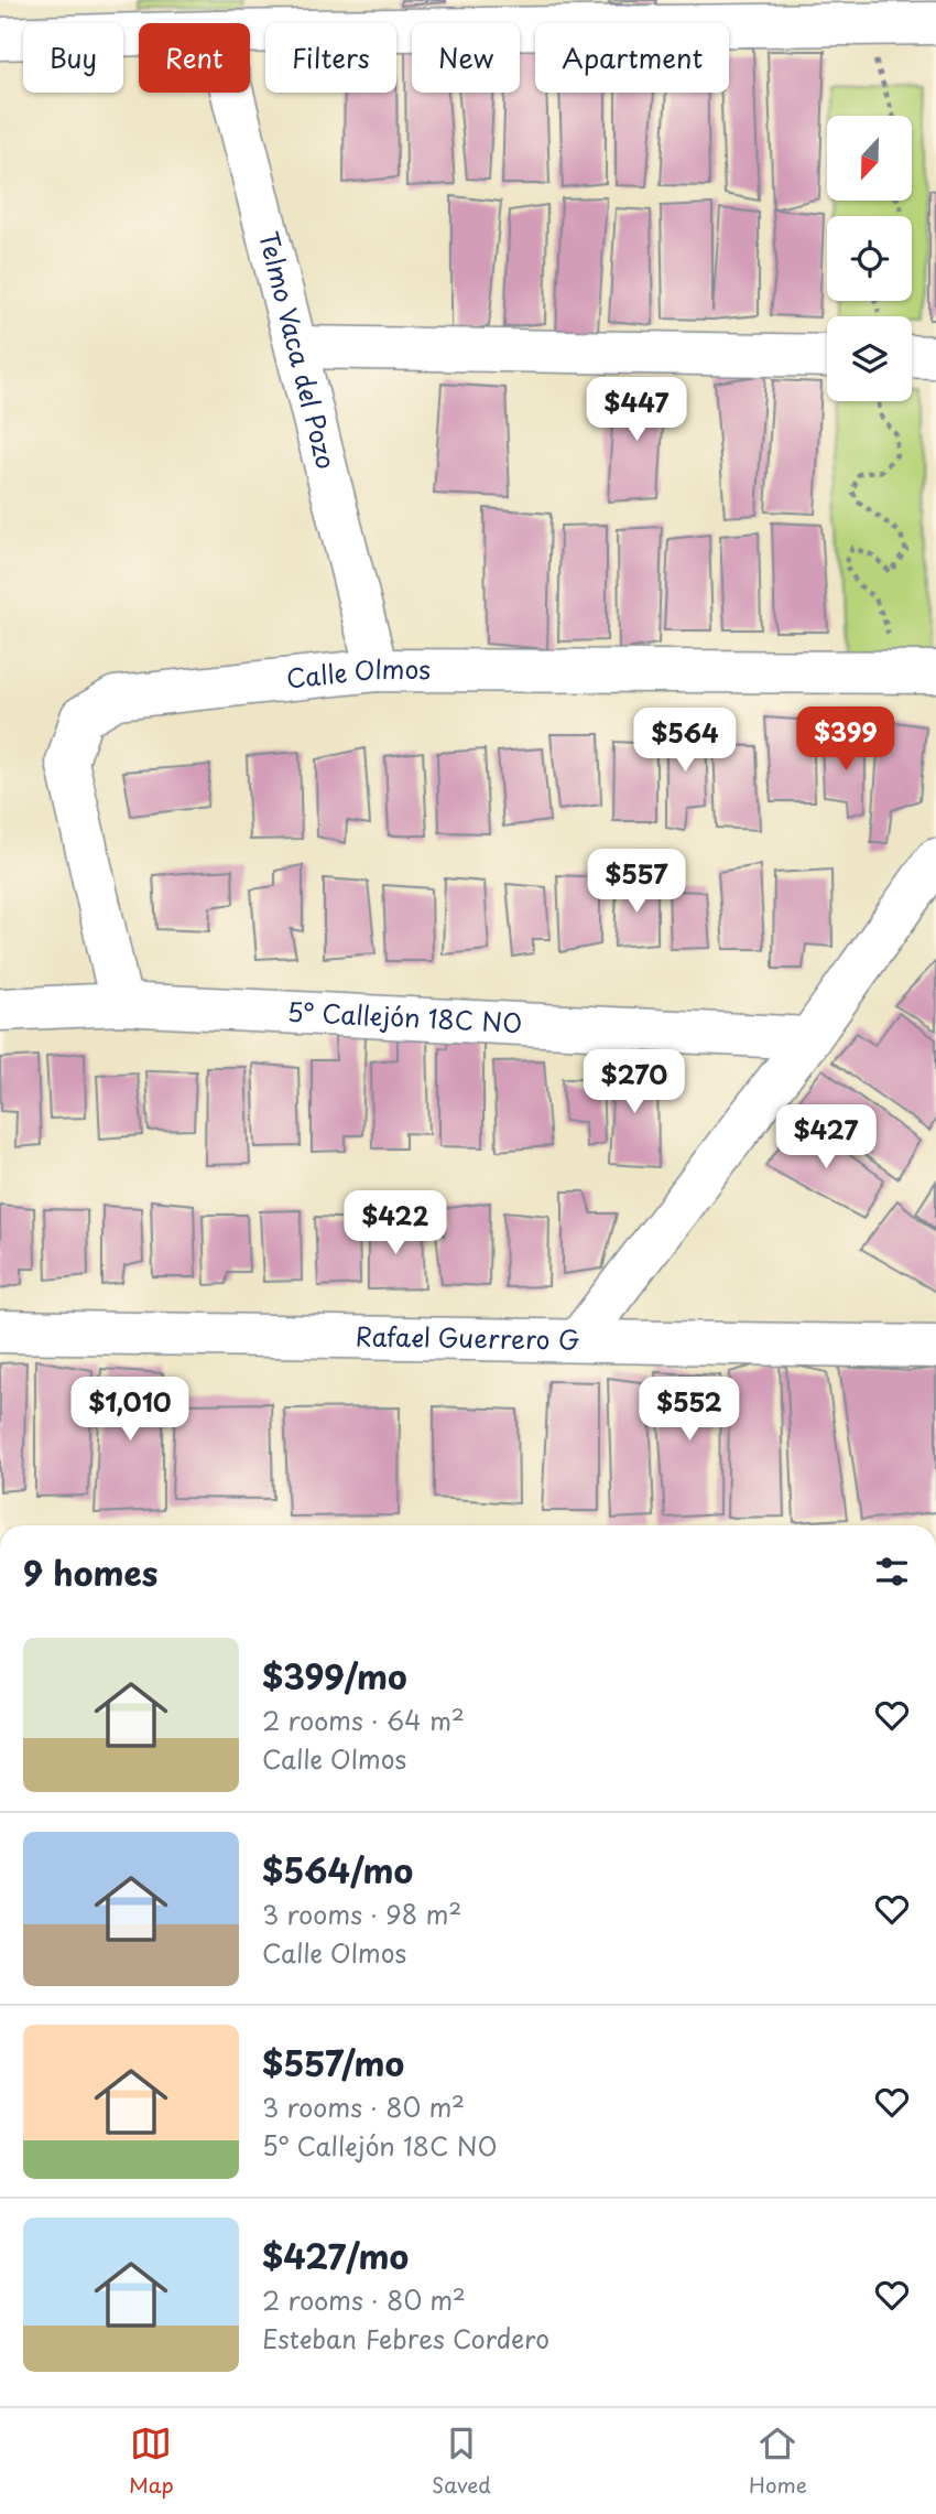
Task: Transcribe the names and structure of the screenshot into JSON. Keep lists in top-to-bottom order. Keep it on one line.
{"streets":{"street":["Telmo Vaca del Pozo","Calle Olmos","5° Callejón 18C NO","Rafael Guerrero G"]},"crossings":[["Telmo Vaca del Pozo","Calle Olmos"],["Calle Olmos","5° Callejón 18C NO"]],"north":"bottom","page":{"chip":["Buy","Rent","Filters","New","Apartment"],"price":["$447","$399","$564","$557","$270","$427","$422","$1,010","$552"],"heading":"9 homes","list":[{"name":"$399/mo","note":"2 rooms · 64 m² · Calle Olmos"},{"name":"$564/mo","note":"3 rooms · 98 m² · Calle Olmos"},{"name":"$557/mo","note":"3 rooms · 80 m² · 5° Callejón 18C NO"},{"name":"$427/mo","note":"2 rooms · 80 m² · Esteban Febres Cordero"}],"tabs":["Map","Saved","Home"]}}
